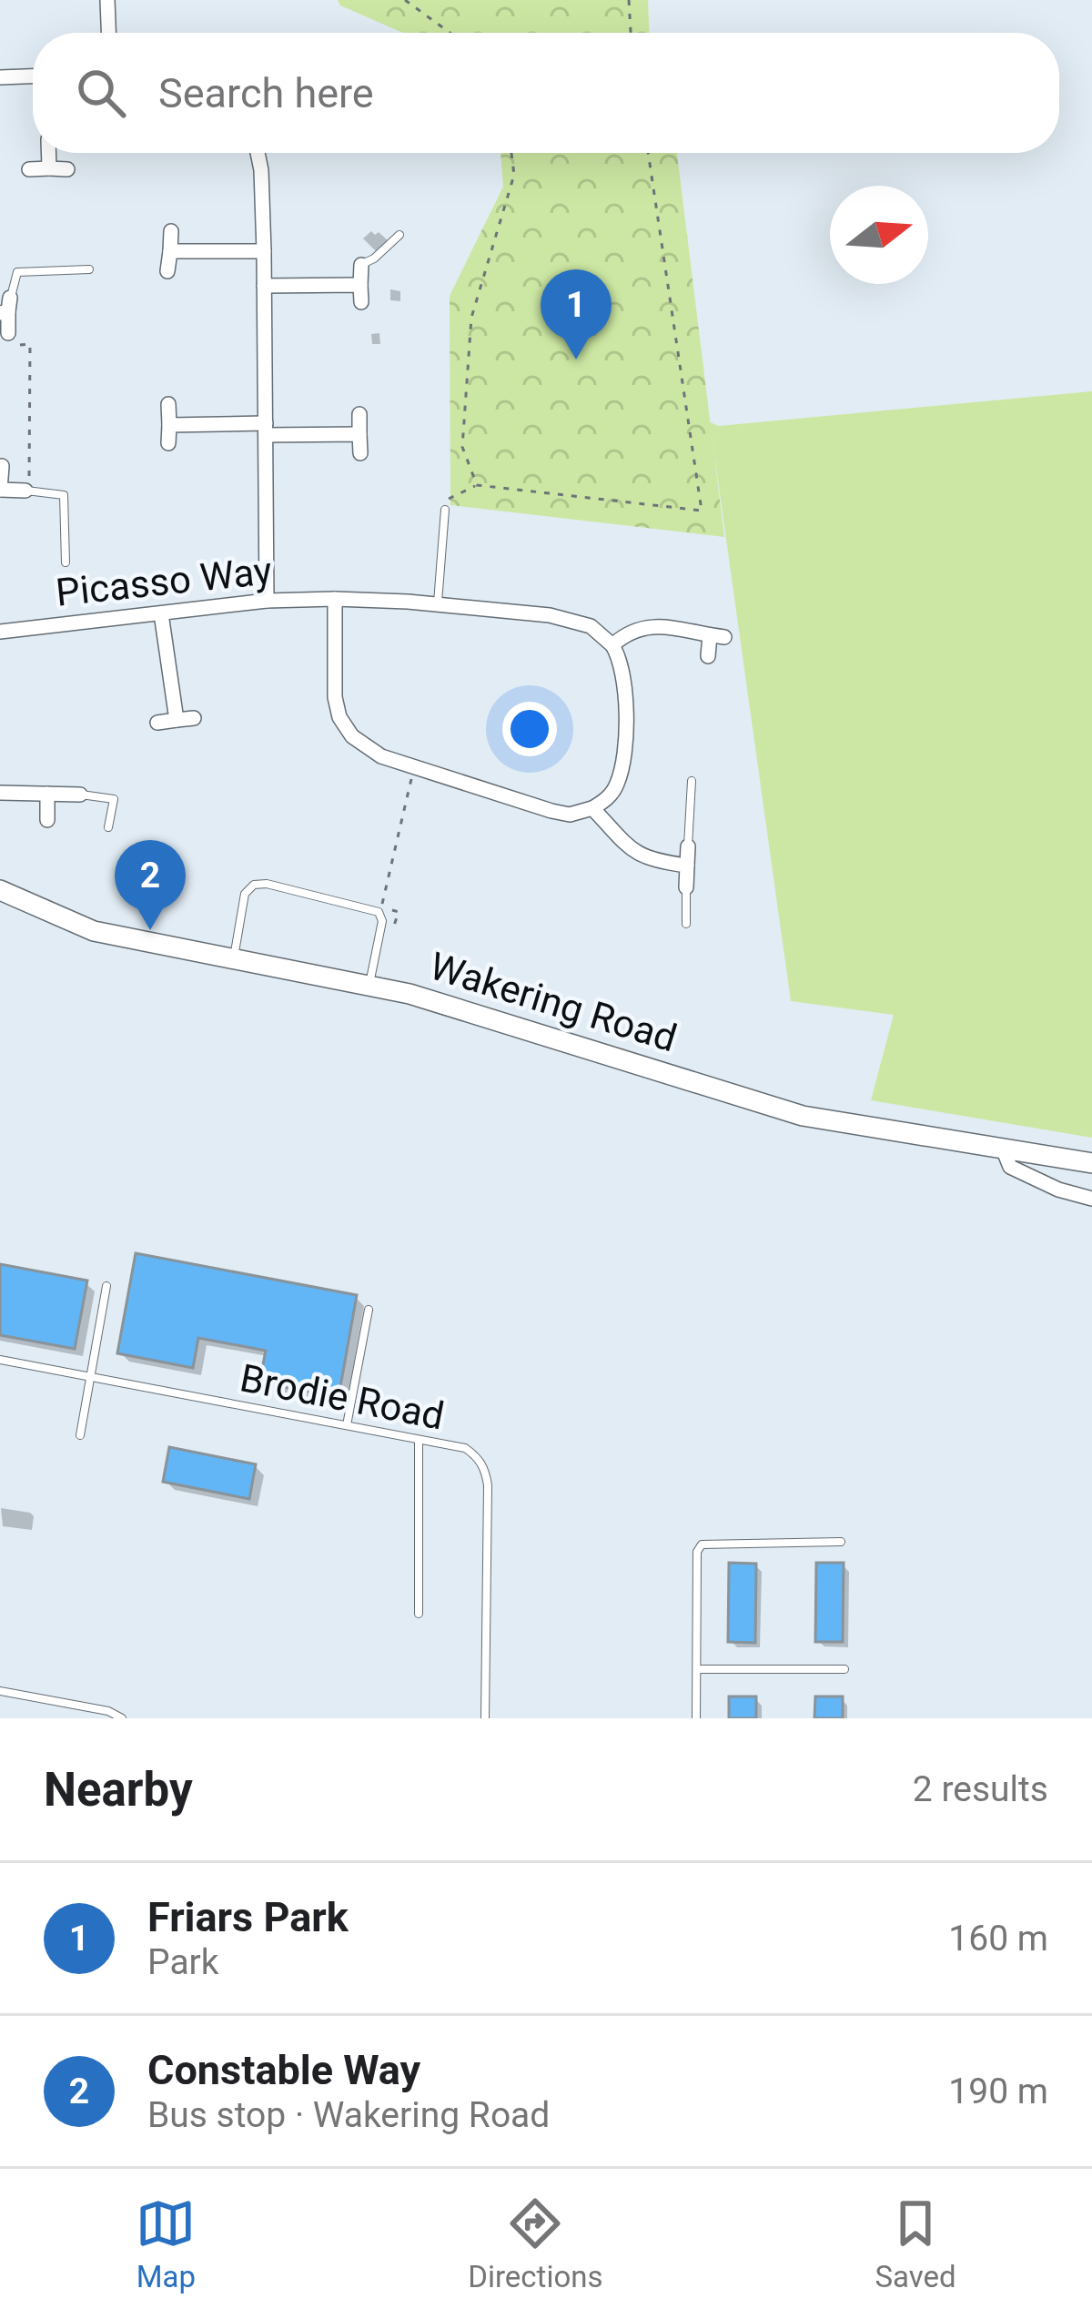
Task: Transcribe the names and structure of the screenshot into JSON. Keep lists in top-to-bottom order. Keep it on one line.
{"streets":{"street":["Picasso Way","Wakering Road"],"lane":["Brodie Road"]},"north":"right","page":{"search":"Search here","pins":["1","2"],"heading":["Nearby","2 results"],"list":[{"mark":"1","name":"Friars Park","note":"Park","value":"160 m"},{"mark":"2","name":"Constable Way","note":"Bus stop · Wakering Road","value":"190 m"}],"nav":["Map","Directions","Saved"]}}
